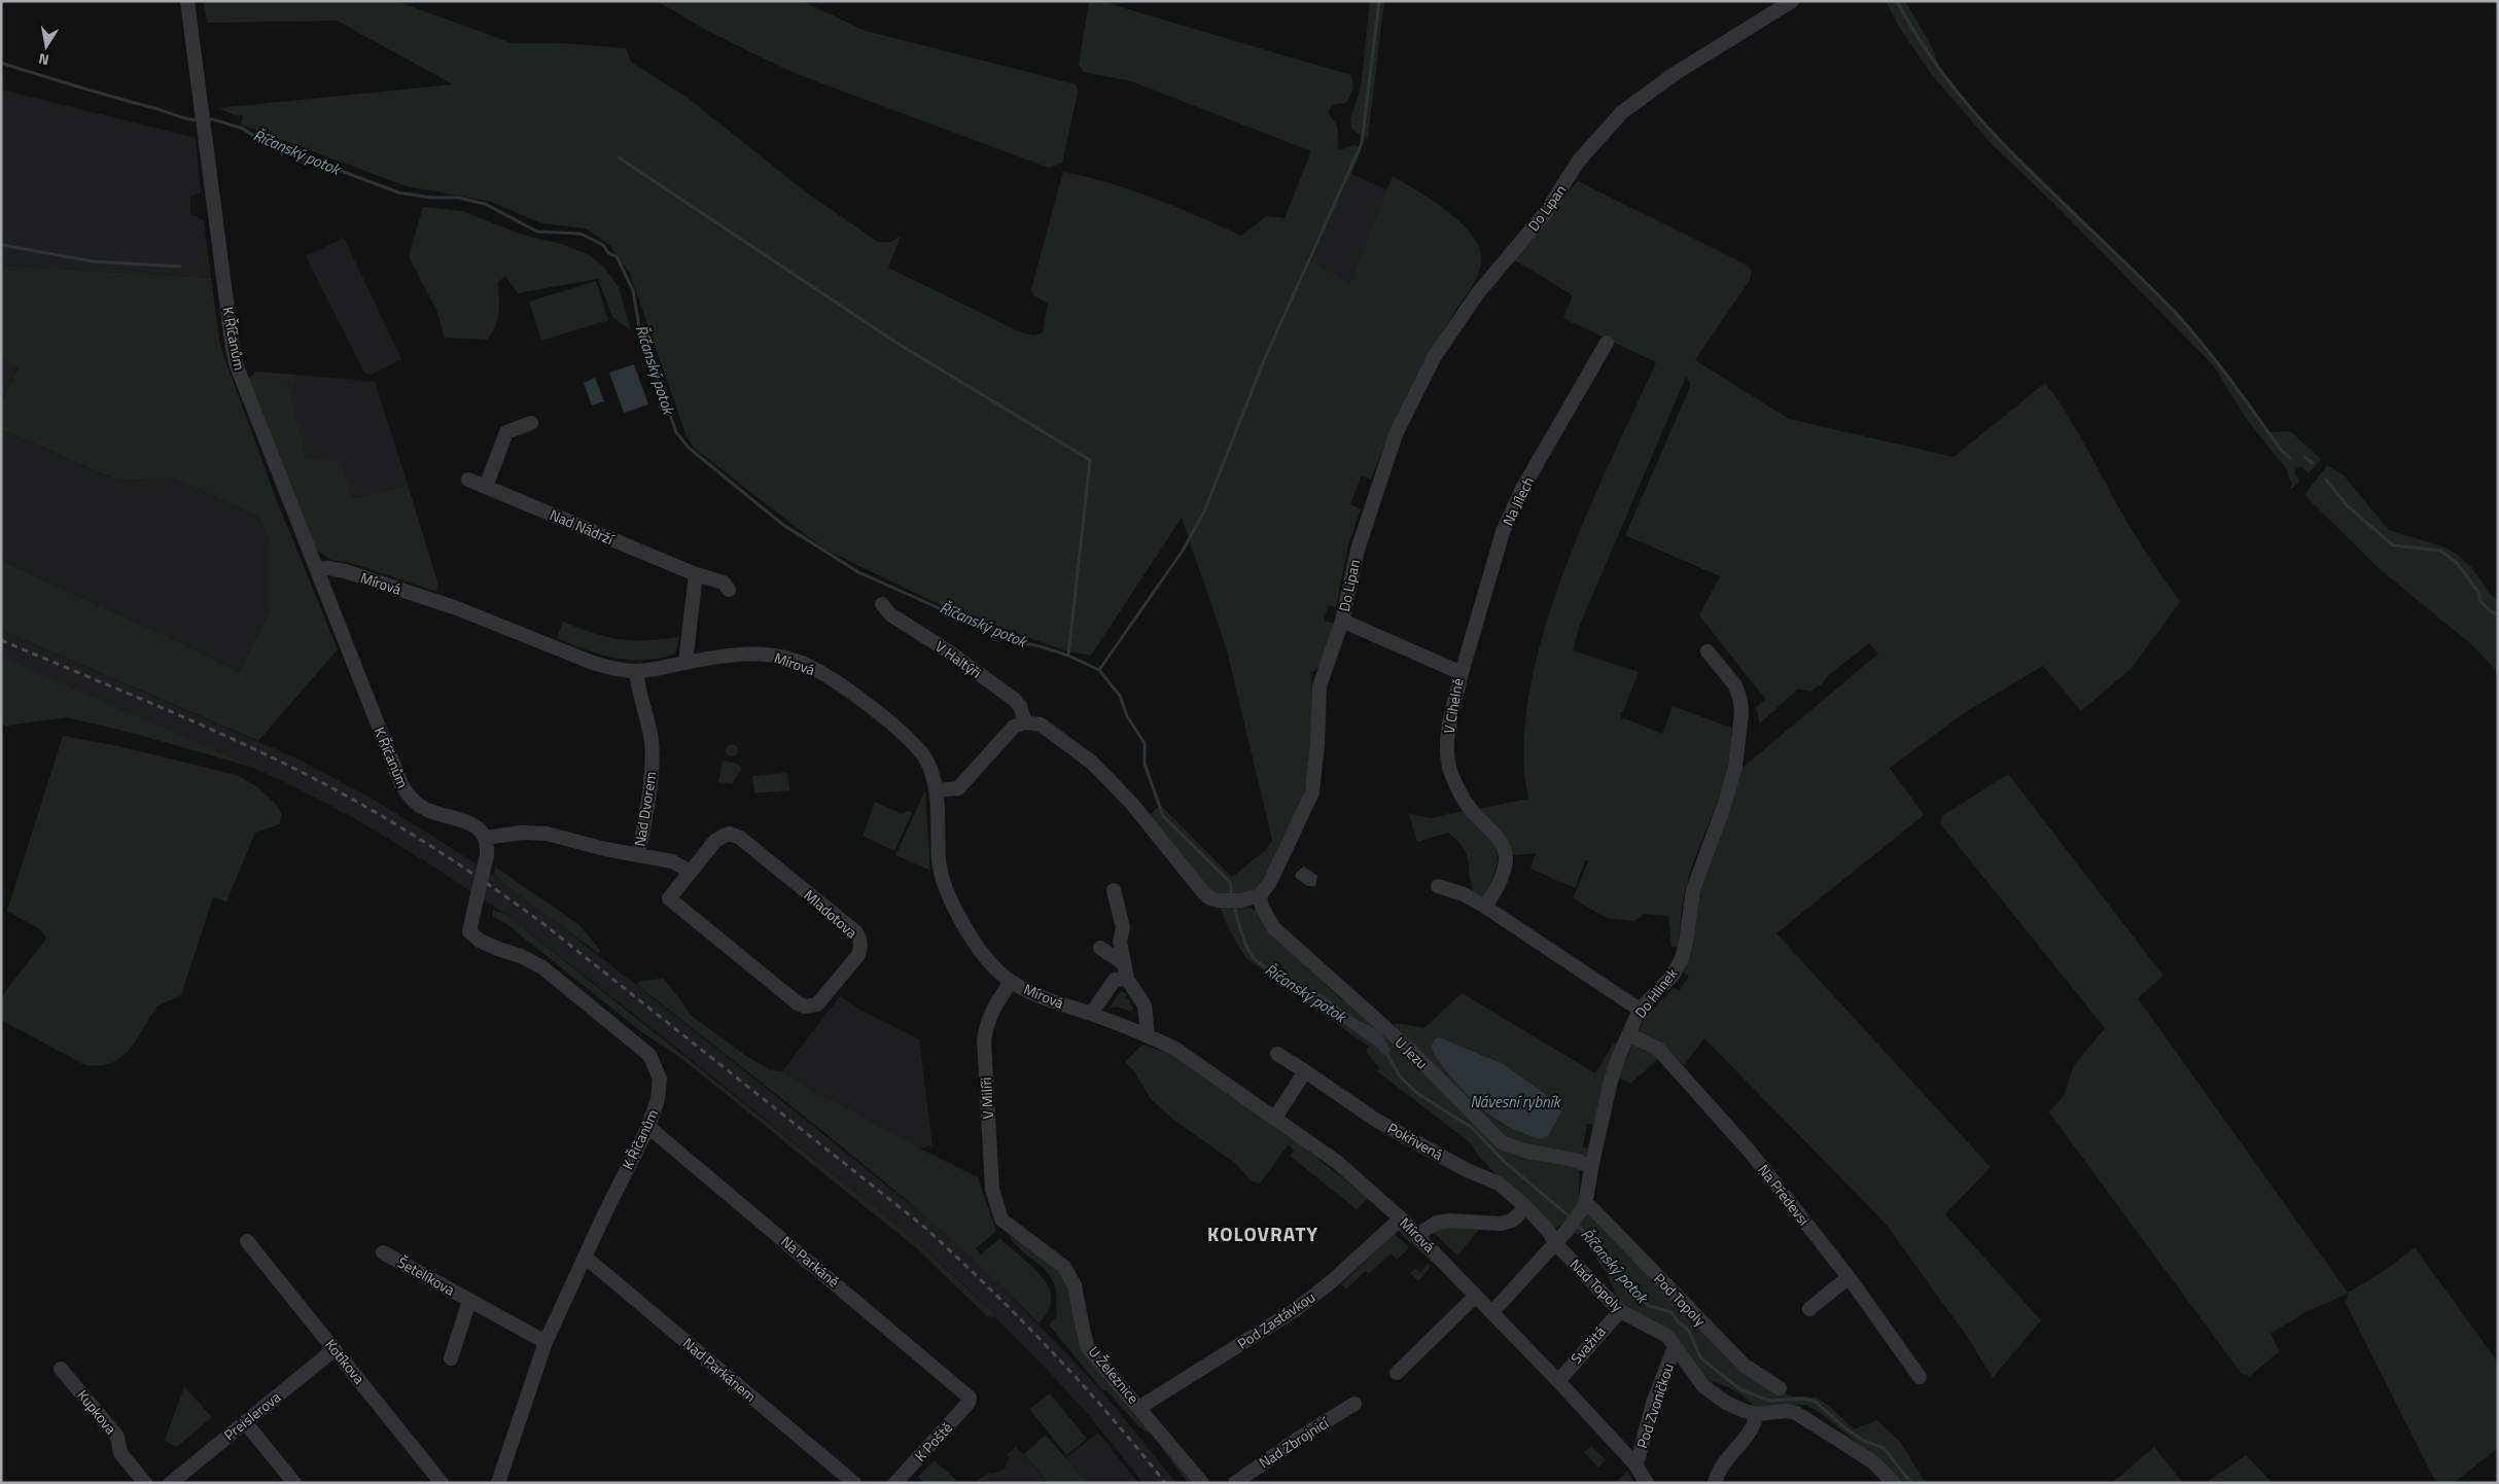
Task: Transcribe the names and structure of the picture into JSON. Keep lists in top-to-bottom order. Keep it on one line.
{"streets":{"street":["Do Lipan","K Říčanům","Na Jílech","Nad Nádrží","Mírová","V Haltýři","V Cihelně","Nad Dvorem","Mladotova","Do Hlinek","U Jezu","V Milíři","Pokřivená","Na Předevsi","Na Parkáně","Šetelíkova","Nad Topoly","Pod Topoly","Pod Zastávkou","Svažitá","Kotíkova","Nad Parkánem","U Železnice","Pod Zvoničkou","Kupkova","Preislerova","K Poště","Nad Zbrojnicí"]},"crossings":[["Do Lipan","V Cihelně"],["Do Lipan","U Jezu"],["K Říčanům","Mírová"],["K Říčanům","Nad Dvorem"],["K Říčanům","Na Parkáně"],["K Říčanům","Šetelíkova"],["K Říčanům","Nad Parkánem"],["Na Jílech","V Cihelně"],["Mírová","Nad Dvorem"],["Mírová","V Milíři"],["Mírová","Pod Zastávkou"],["Mírová","Svažitá"],["Mírová","Pod Zvoničkou"],["Do Hlinek","U Jezu"],["Do Hlinek","Na Předevsi"],["Do Hlinek","Pod Topoly"],["V Milíři","U Železnice"],["Pokřivená","Nad Topoly"],["Na Parkáně","K Poště"],["Nad Topoly","Svažitá"],["Nad Topoly","Pod Zvoničkou"],["Pod Zastávkou","U Železnice"],["Kotíkova","Preislerova"]],"districts":["KOLOVRATY"],"water":["Říčanský potok","Návesní rybník"],"north":"bottom"}
